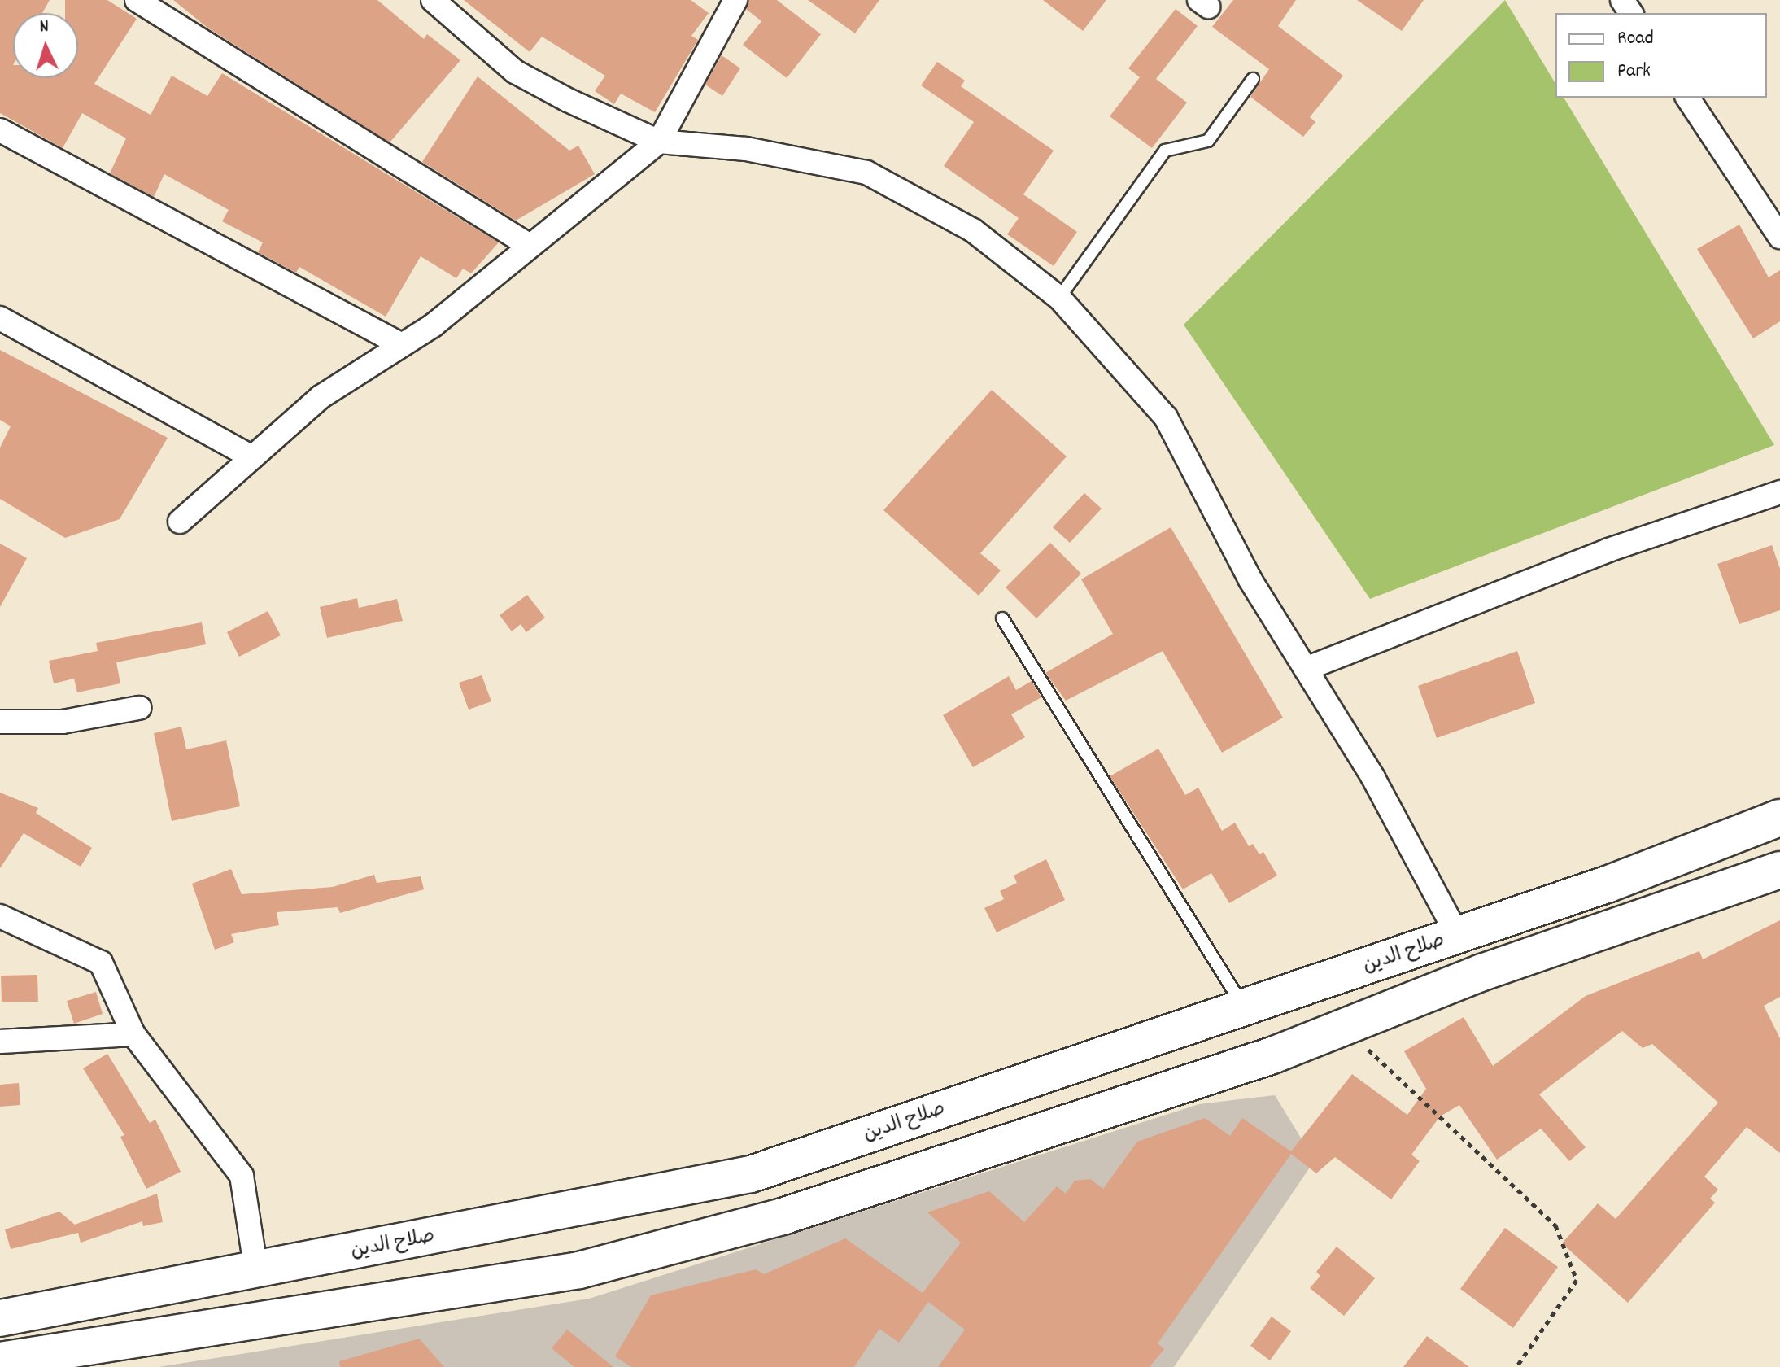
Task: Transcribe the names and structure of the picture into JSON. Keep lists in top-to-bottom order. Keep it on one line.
{"streets":{"highway":["صلاح الدين"]},"legend":["Road","Park"],"north":"top"}
